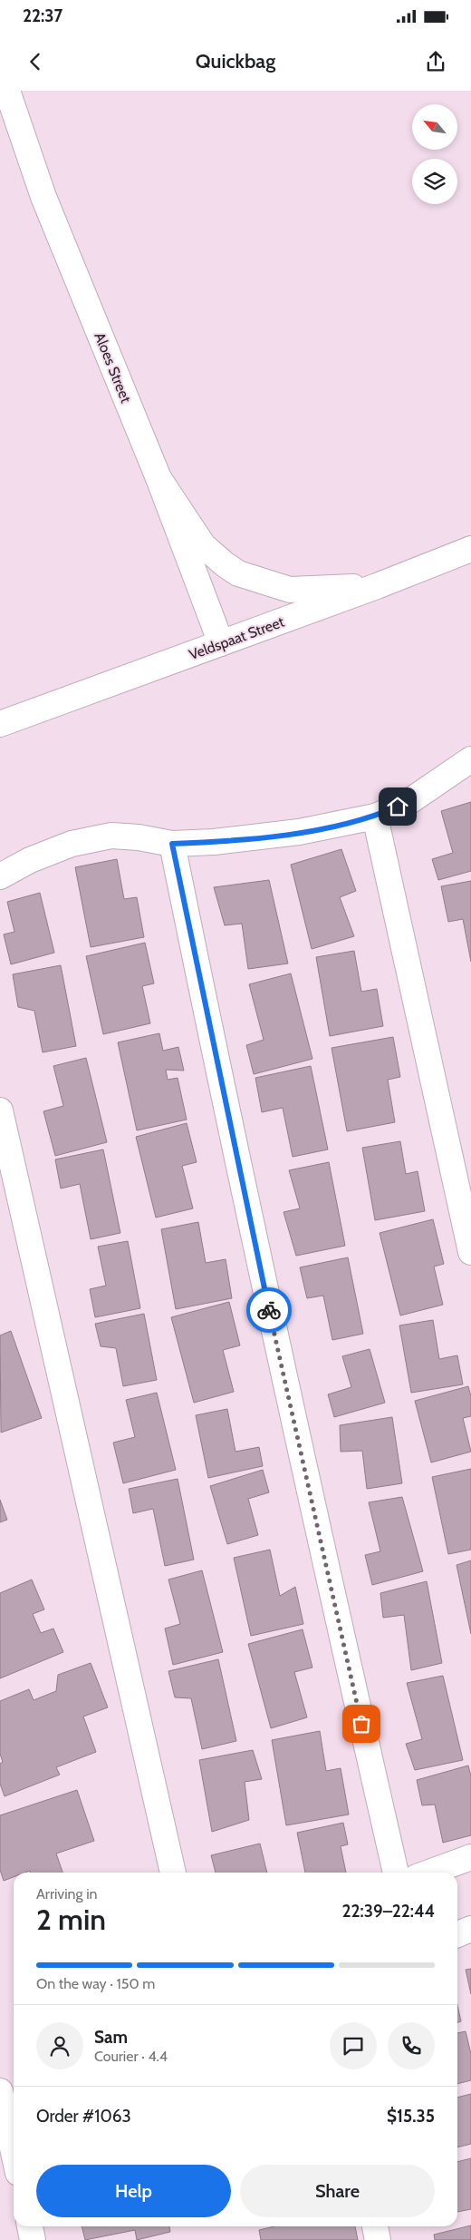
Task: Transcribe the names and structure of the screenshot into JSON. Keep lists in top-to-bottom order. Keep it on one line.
{"streets":{"street":["Aloes Street","Veldspaat Street"]},"crossings":[["Aloes Street","Veldspaat Street"]],"north":"top left","page":{"status":"22:37","header":"Quickbag","heading":["2 min","Arriving in","22:39–22:44"],"panel":["Sam","Courier · 4.4","Order #1063","$15.35"],"bar":"On the way · 150 m","buttons":["Help","Share"]}}
